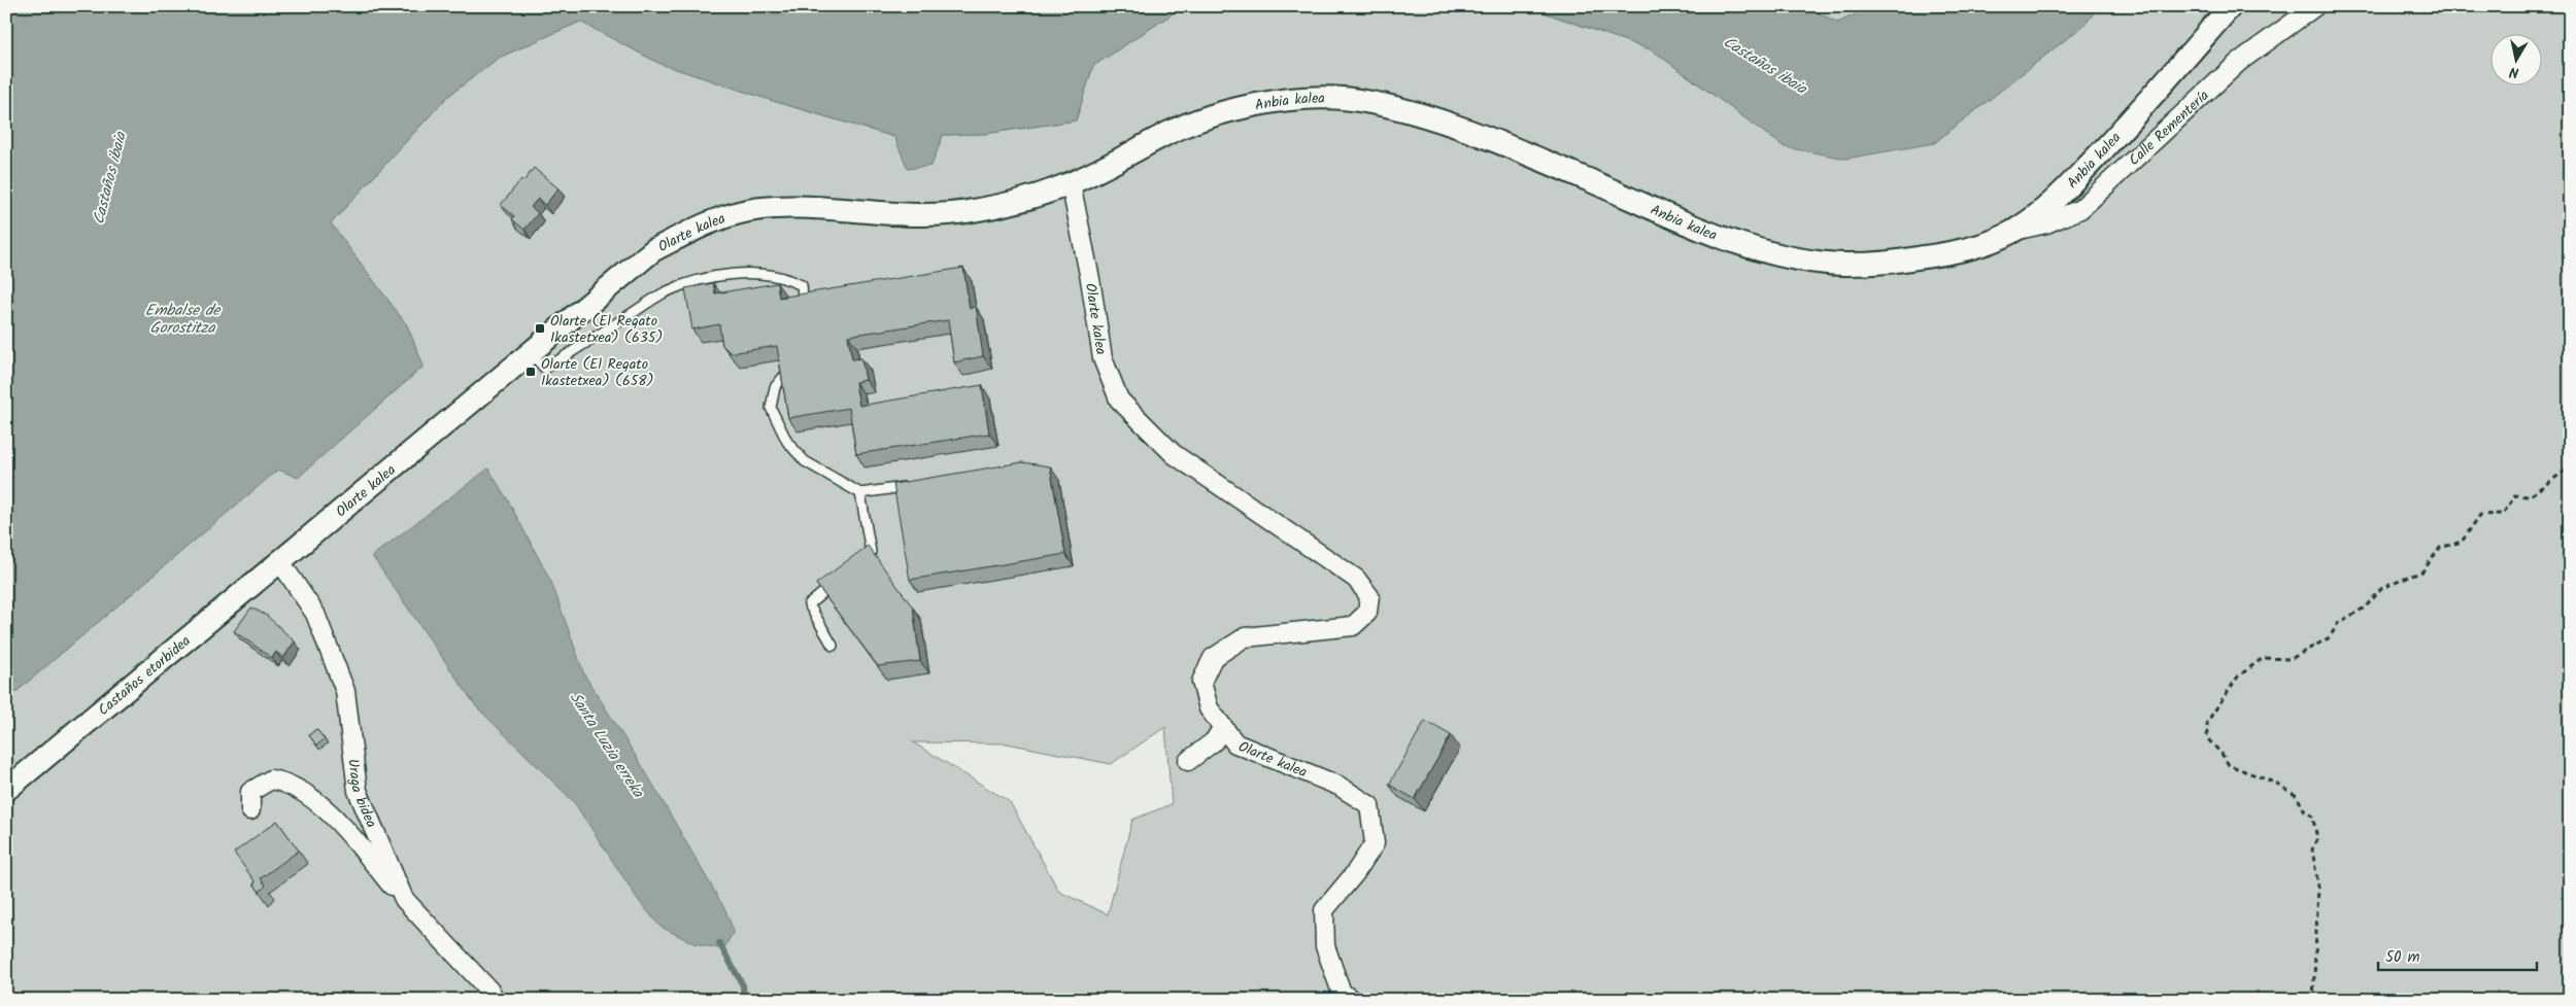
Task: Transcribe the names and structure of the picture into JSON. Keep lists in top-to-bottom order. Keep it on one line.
{"streets":{"street":["Anbia kalea","Calle Rementería","Olarte kalea","Castaños etorbidea","Uraga bidea"]},"crossings":[["Anbia kalea","Calle Rementería"],["Anbia kalea","Olarte kalea"],["Olarte kalea","Castaños etorbidea"],["Olarte kalea","Uraga bidea"],["Castaños etorbidea","Uraga bidea"]],"water":["Castaños ibaia","Embalse de Gorostitza","Santa Luzia erreka"],"places":{"transit":["Olarte (El Regato Ikastetxea) (635)","Olarte (El Regato Ikastetxea) (658)"]},"scale_bar":"50 m","north":"bottom"}
